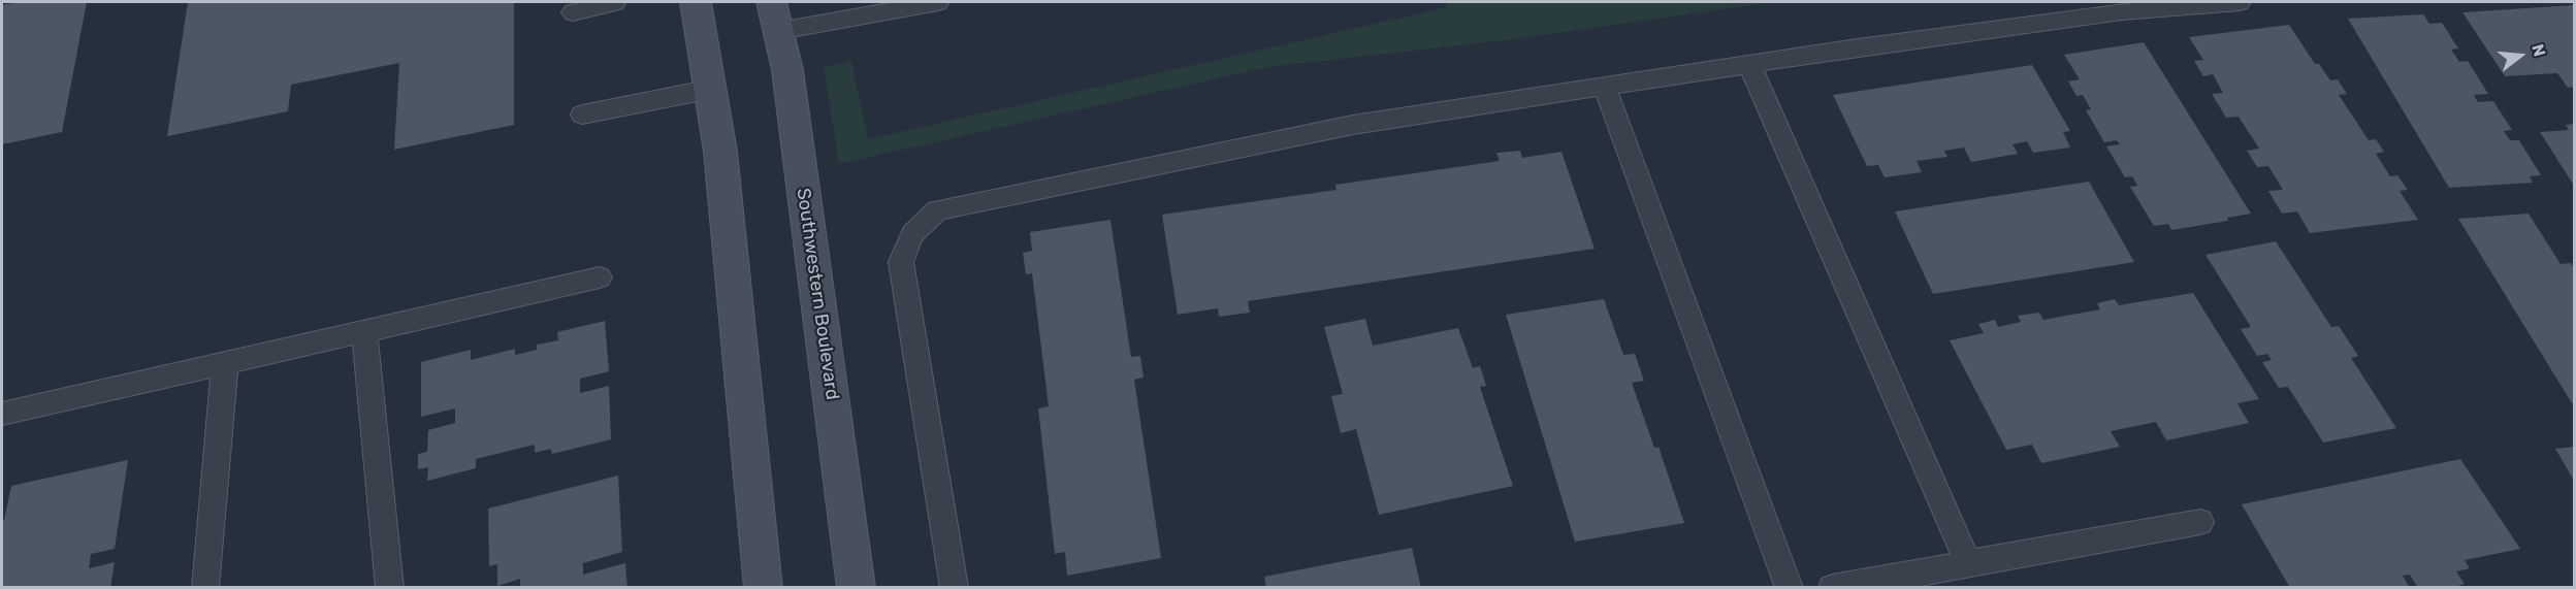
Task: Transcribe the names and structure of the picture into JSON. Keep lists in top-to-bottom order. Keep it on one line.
{"streets":{"street":["Southwestern Boulevard"]},"north":"right"}
